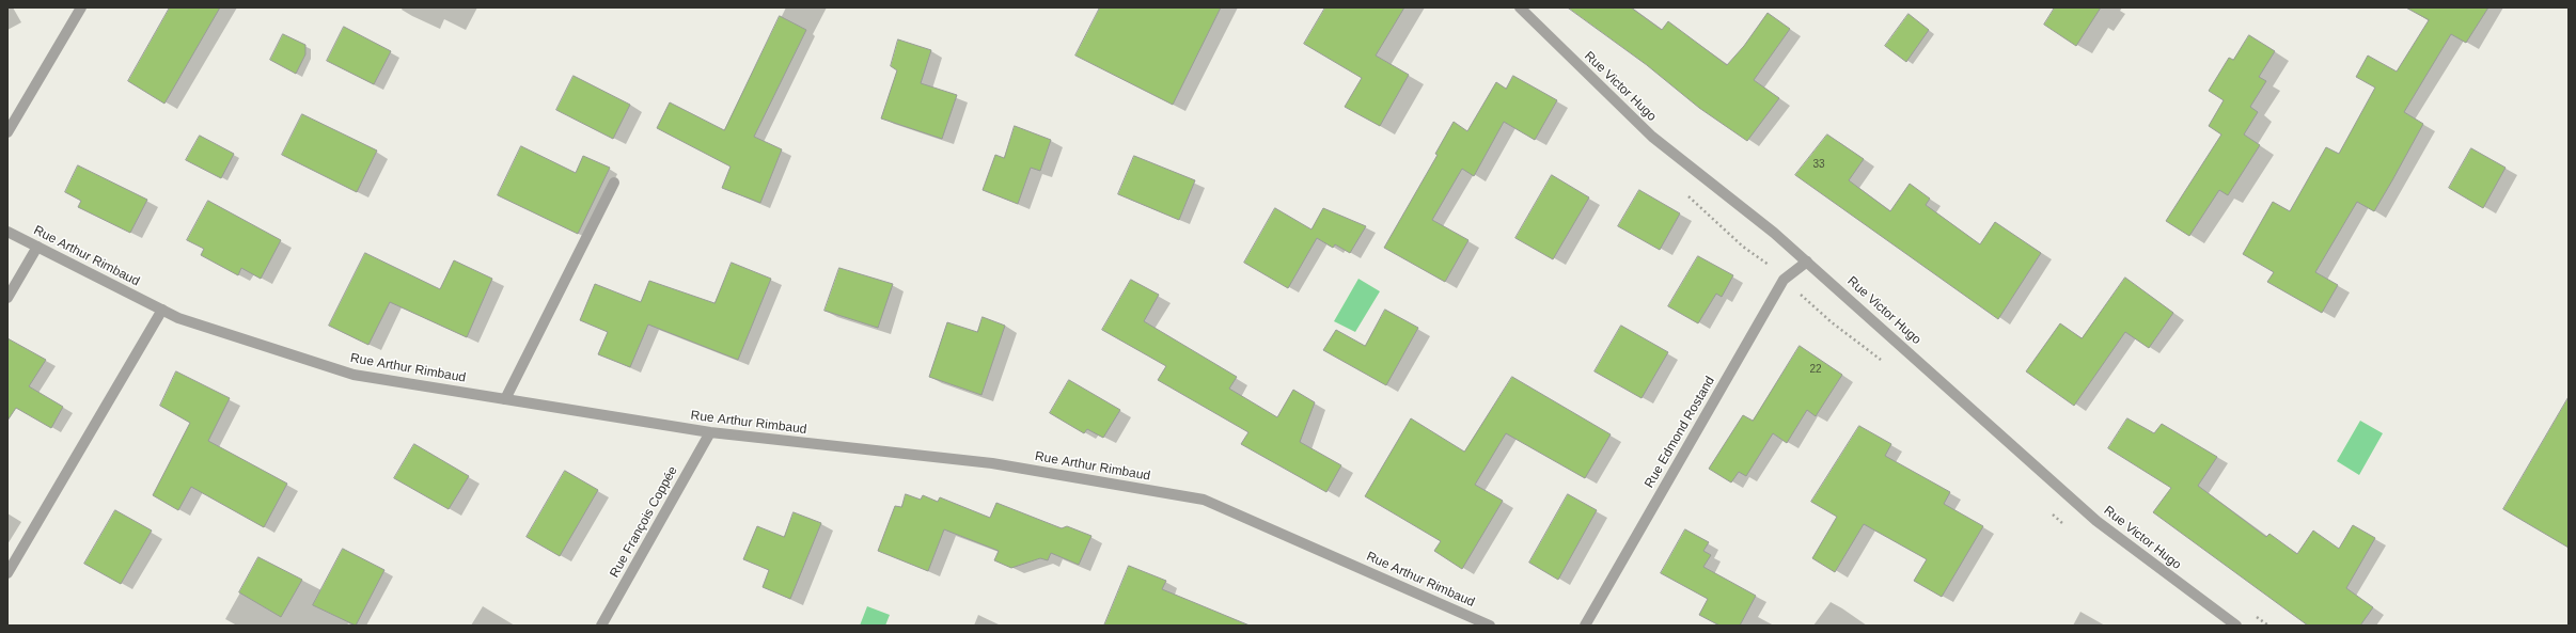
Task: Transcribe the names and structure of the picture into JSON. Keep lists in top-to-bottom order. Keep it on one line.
{"streets":{"street":["Rue Victor Hugo","Rue Arthur Rimbaud","Rue Edmond Rostand","Rue François Coppée"]},"crossings":[["Rue Victor Hugo","Rue Edmond Rostand"],["Rue Arthur Rimbaud","Rue François Coppée"]],"house_numbers":["33","22"]}
